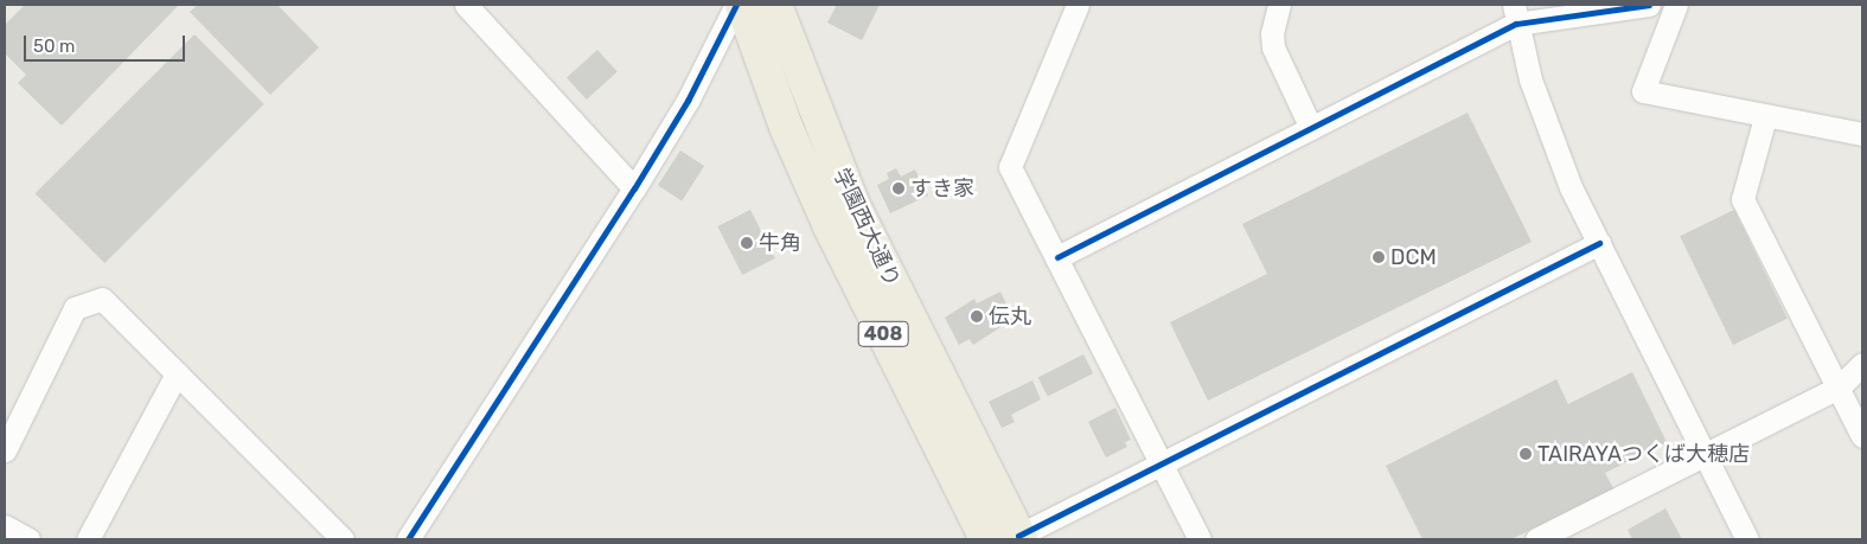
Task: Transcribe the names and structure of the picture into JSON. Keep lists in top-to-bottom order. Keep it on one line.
{"streets":{"highway":["学園西大通り","408"]},"places":["すき家","牛角","DCM","伝丸","TAIRAYAつくば大穂店"],"scale_bar":"50 m"}
